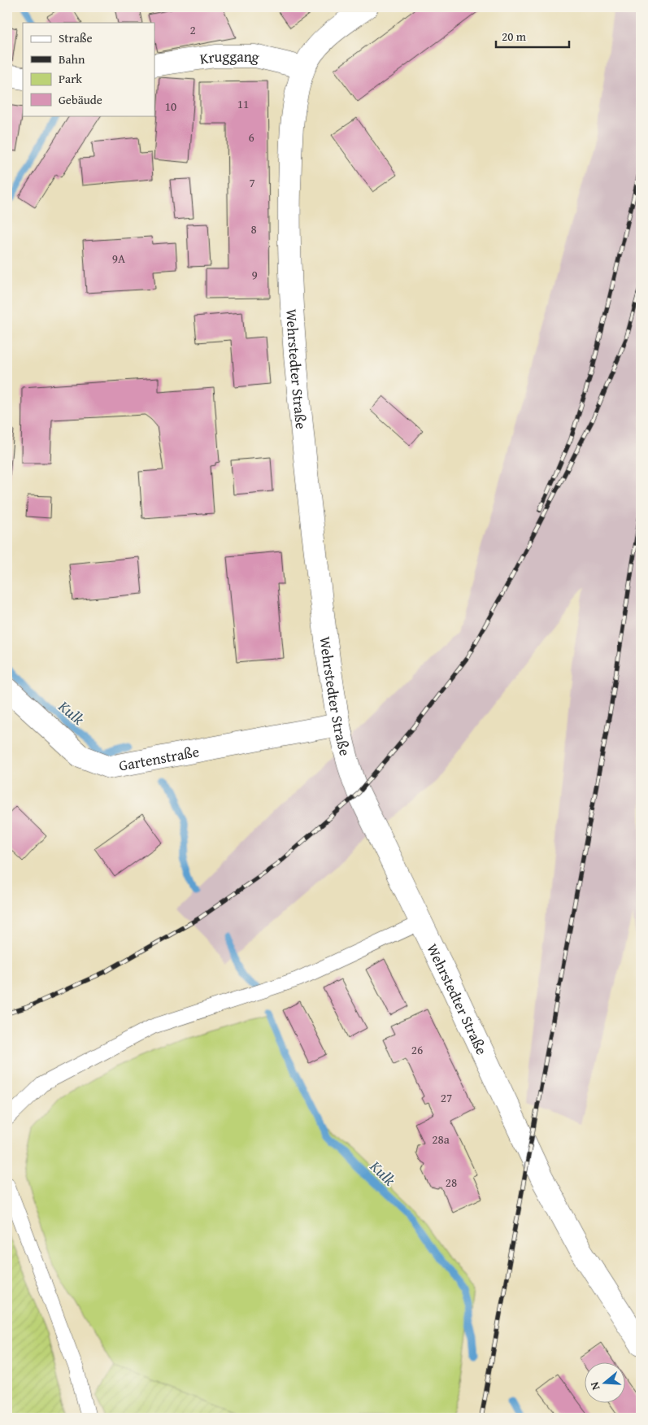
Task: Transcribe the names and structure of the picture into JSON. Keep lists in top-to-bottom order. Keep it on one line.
{"streets":{"street":["Kruggang","Wehrstedter Straße","Gartenstraße"]},"crossings":[["Kruggang","Wehrstedter Straße"],["Wehrstedter Straße","Gartenstraße"]],"water":["Kulk"],"house_numbers":["2","11","10","6","7","8","9A","9","26","27","28a","28"],"legend":["Straße","Bahn","Park","Gebäude"],"scale_bar":"20 m","north":"left"}
